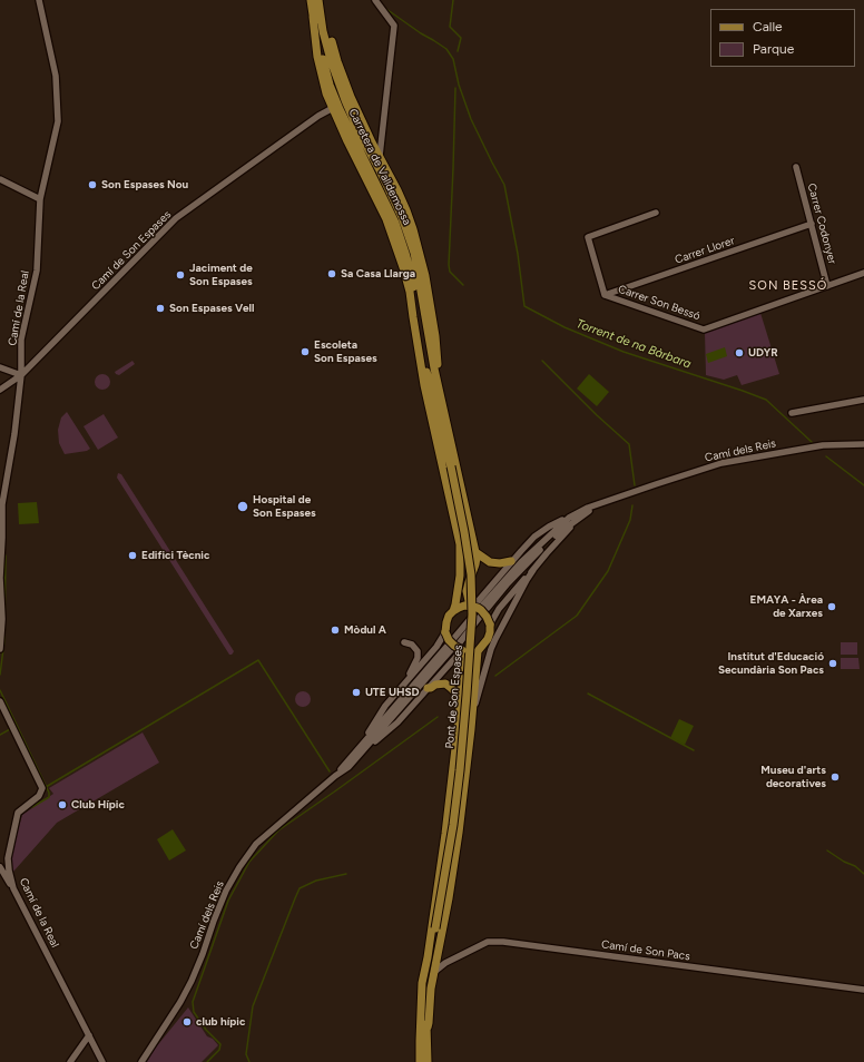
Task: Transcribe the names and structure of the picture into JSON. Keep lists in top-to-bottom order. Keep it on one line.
{"streets":{"main road":["Carretera de Valldemossa","Pont de Son Espases"],"street":["Carrer Codonyer","Camí de Son Espases","Carrer Llorer","Carrer Son Bessó","Camí de la Real","Camí dels Reis","Camí de Son Pacs"]},"crossings":[["Carretera de Valldemossa","Pont de Son Espases"],["Carrer Codonyer","Carrer Llorer"],["Carrer Codonyer","Carrer Son Bessó"],["Camí de Son Espases","Camí de la Real"],["Carrer Llorer","Carrer Son Bessó"]],"districts":["SON BESSÓ"],"water":["Torrent de na Bàrbara"],"places":["Son Espases Nou","Sa Casa Llarga","Jaciment de Son Espases","Son Espases Vell","Escoleta Son Espases","UDYR","Hospital de Son Espases","Edifici Tècnic","EMAYA - Àrea de Xarxes","Mòdul A","Institut d'Educació Secundària Son Pacs","UTE UHSD","Museu d'arts decoratives","Club Hípic","club hípic"],"legend":["Calle","Parque"]}
